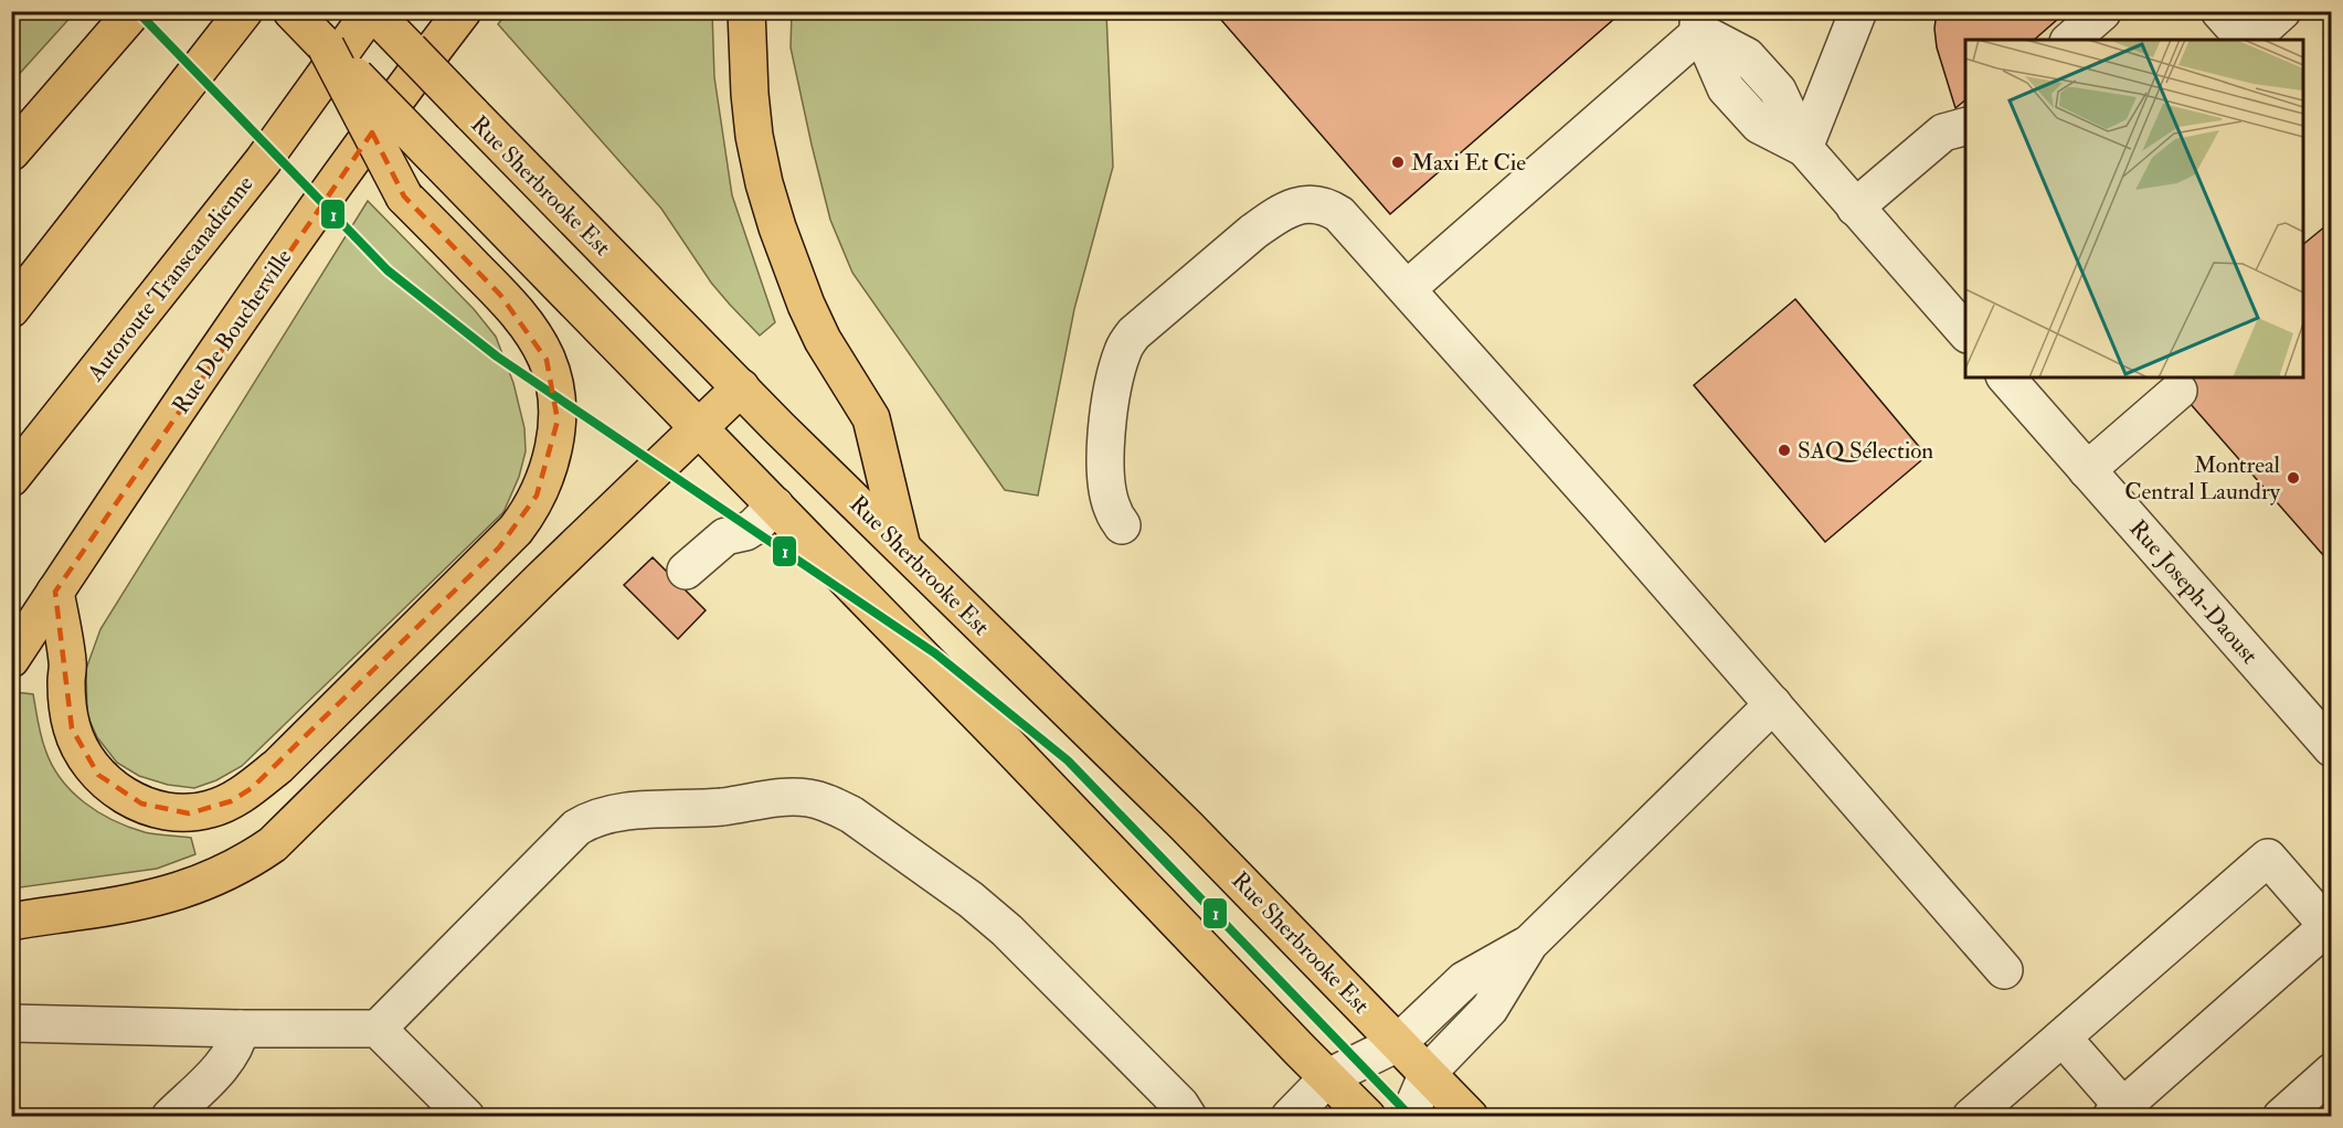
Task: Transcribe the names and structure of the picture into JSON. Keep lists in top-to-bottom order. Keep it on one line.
{"streets":{"main road":["Rue Sherbrooke Est","Autoroute Transcanadienne","Rue De Boucherville"],"street":["Rue Joseph-Daoust"]},"crossings":[["Rue Sherbrooke Est","Autoroute Transcanadienne"]],"places":["Maxi Et Cie","SAQ Sélection","Montreal Central Laundry"],"lines":["transit line 1"]}
